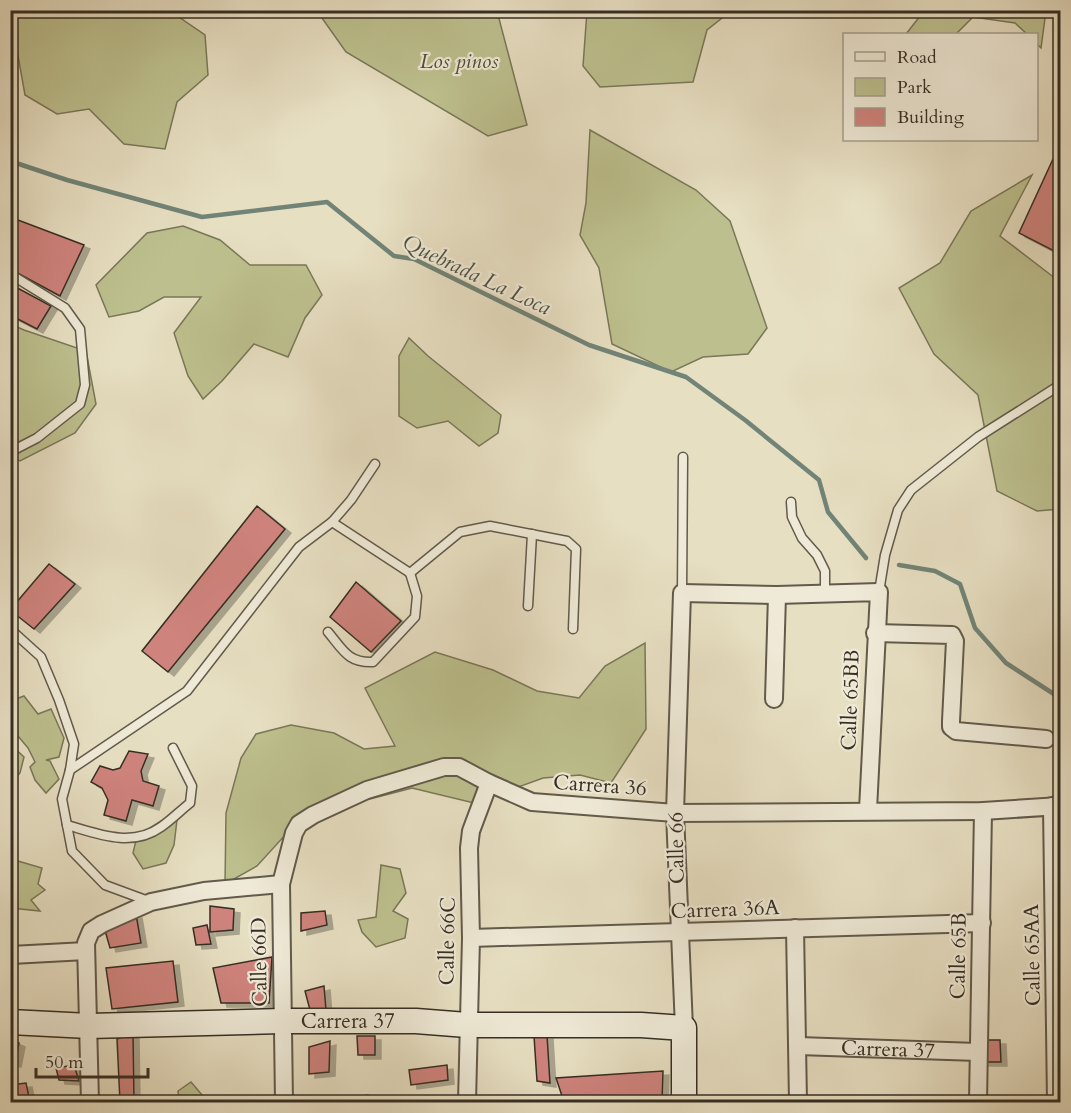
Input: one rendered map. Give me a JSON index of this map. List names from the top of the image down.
{
  "streets": {
    "street": [
      "Calle 65BB",
      "Carrera 36",
      "Calle 66",
      "Carrera 36A",
      "Calle 66C",
      "Calle 65AA",
      "Calle 65B",
      "Calle 66D",
      "Carrera 37"
    ]
  },
  "crossings": [
    ["Calle 65BB", "Carrera 36"],
    ["Carrera 36", "Calle 66"],
    ["Carrera 36", "Calle 66C"],
    ["Carrera 36", "Calle 65AA"],
    ["Carrera 36", "Calle 65B"],
    ["Carrera 36", "Calle 66D"],
    ["Calle 66", "Carrera 36A"],
    ["Calle 66", "Carrera 37"],
    ["Carrera 36A", "Calle 66C"],
    ["Carrera 36A", "Calle 65B"],
    ["Calle 66C", "Carrera 37"],
    ["Calle 65B", "Carrera 37"],
    ["Calle 66D", "Carrera 37"]
  ],
  "water": ["Quebrada La Loca"],
  "parks": ["Los pinos"],
  "legend": ["Road", "Park", "Building"],
  "scale_bar": "50 m"
}
